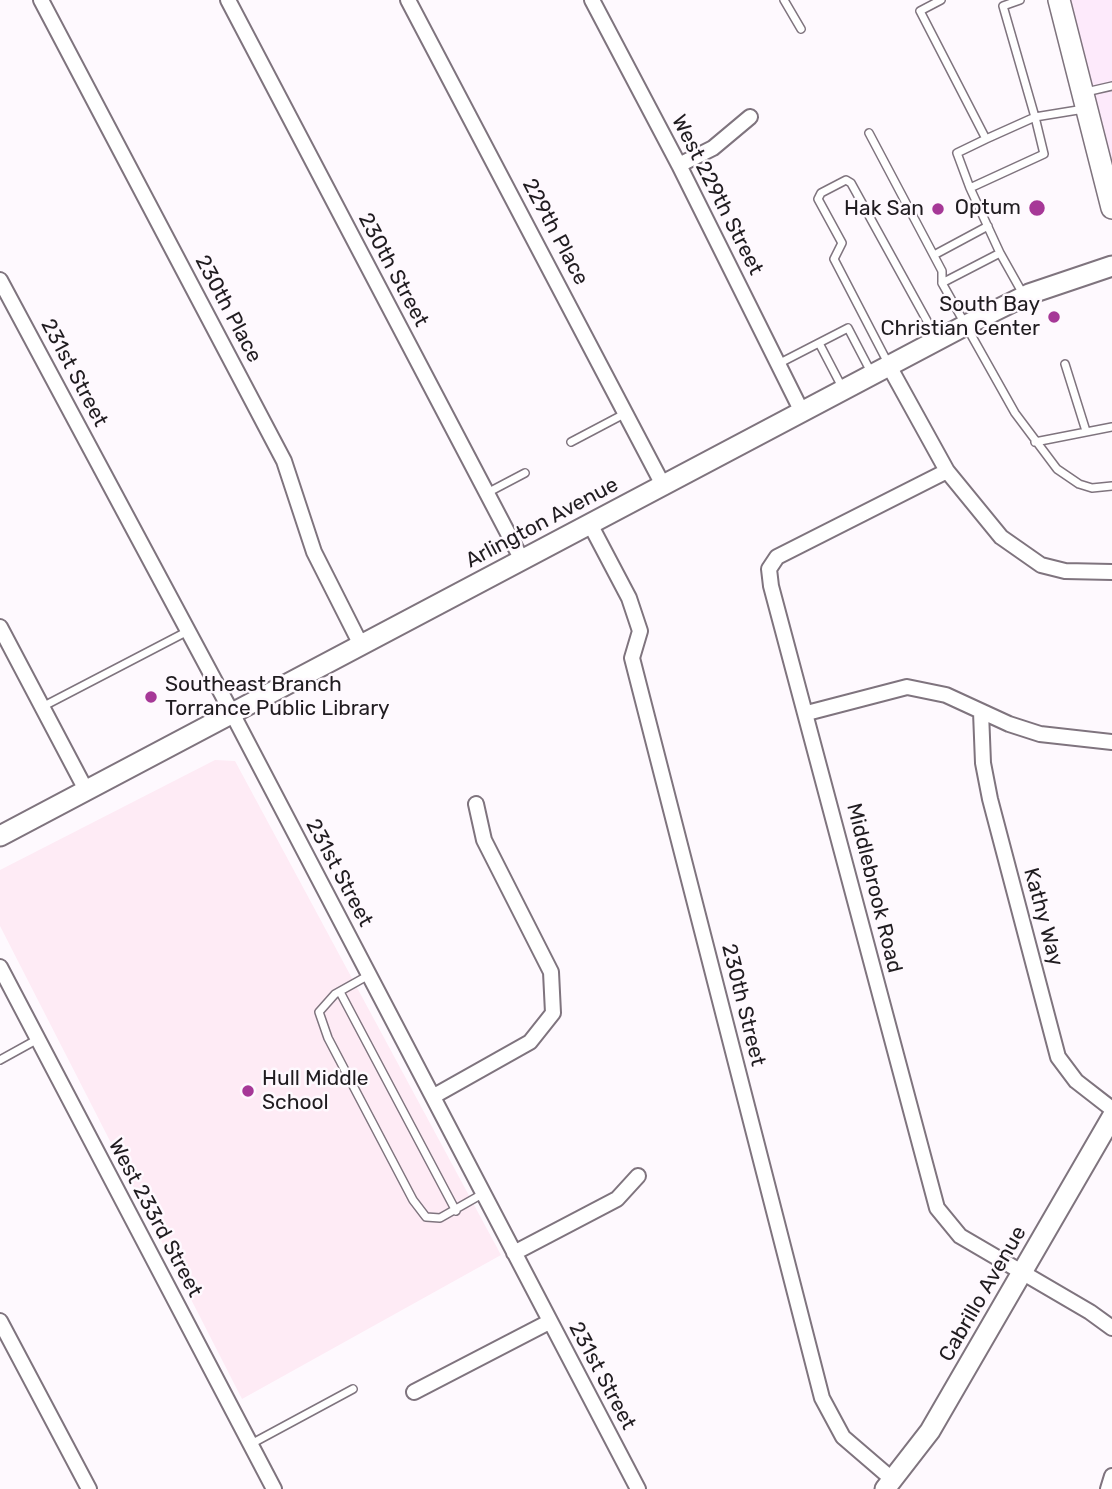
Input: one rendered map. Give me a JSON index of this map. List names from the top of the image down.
{
  "streets": {
    "main road": ["Arlington Avenue", "Cabrillo Avenue"],
    "street": [
      "West 229th Street",
      "229th Place",
      "230th Street",
      "230th Place",
      "231st Street",
      "Middlebrook Road",
      "Kathy Way",
      "West 233rd Street"
    ]
  },
  "crossings": [
    ["West 229th Street", "Arlington Avenue"],
    ["229th Place", "Arlington Avenue"],
    ["230th Street", "Arlington Avenue"],
    ["230th Street", "Cabrillo Avenue"],
    ["230th Place", "Arlington Avenue"],
    ["231st Street", "Arlington Avenue"],
    ["Middlebrook Road", "Cabrillo Avenue"]
  ],
  "places": [
    "Optum",
    "Hak San",
    "South Bay Christian Center",
    "Southeast Branch Torrance Public Library",
    "Hull Middle School"
  ]
}
